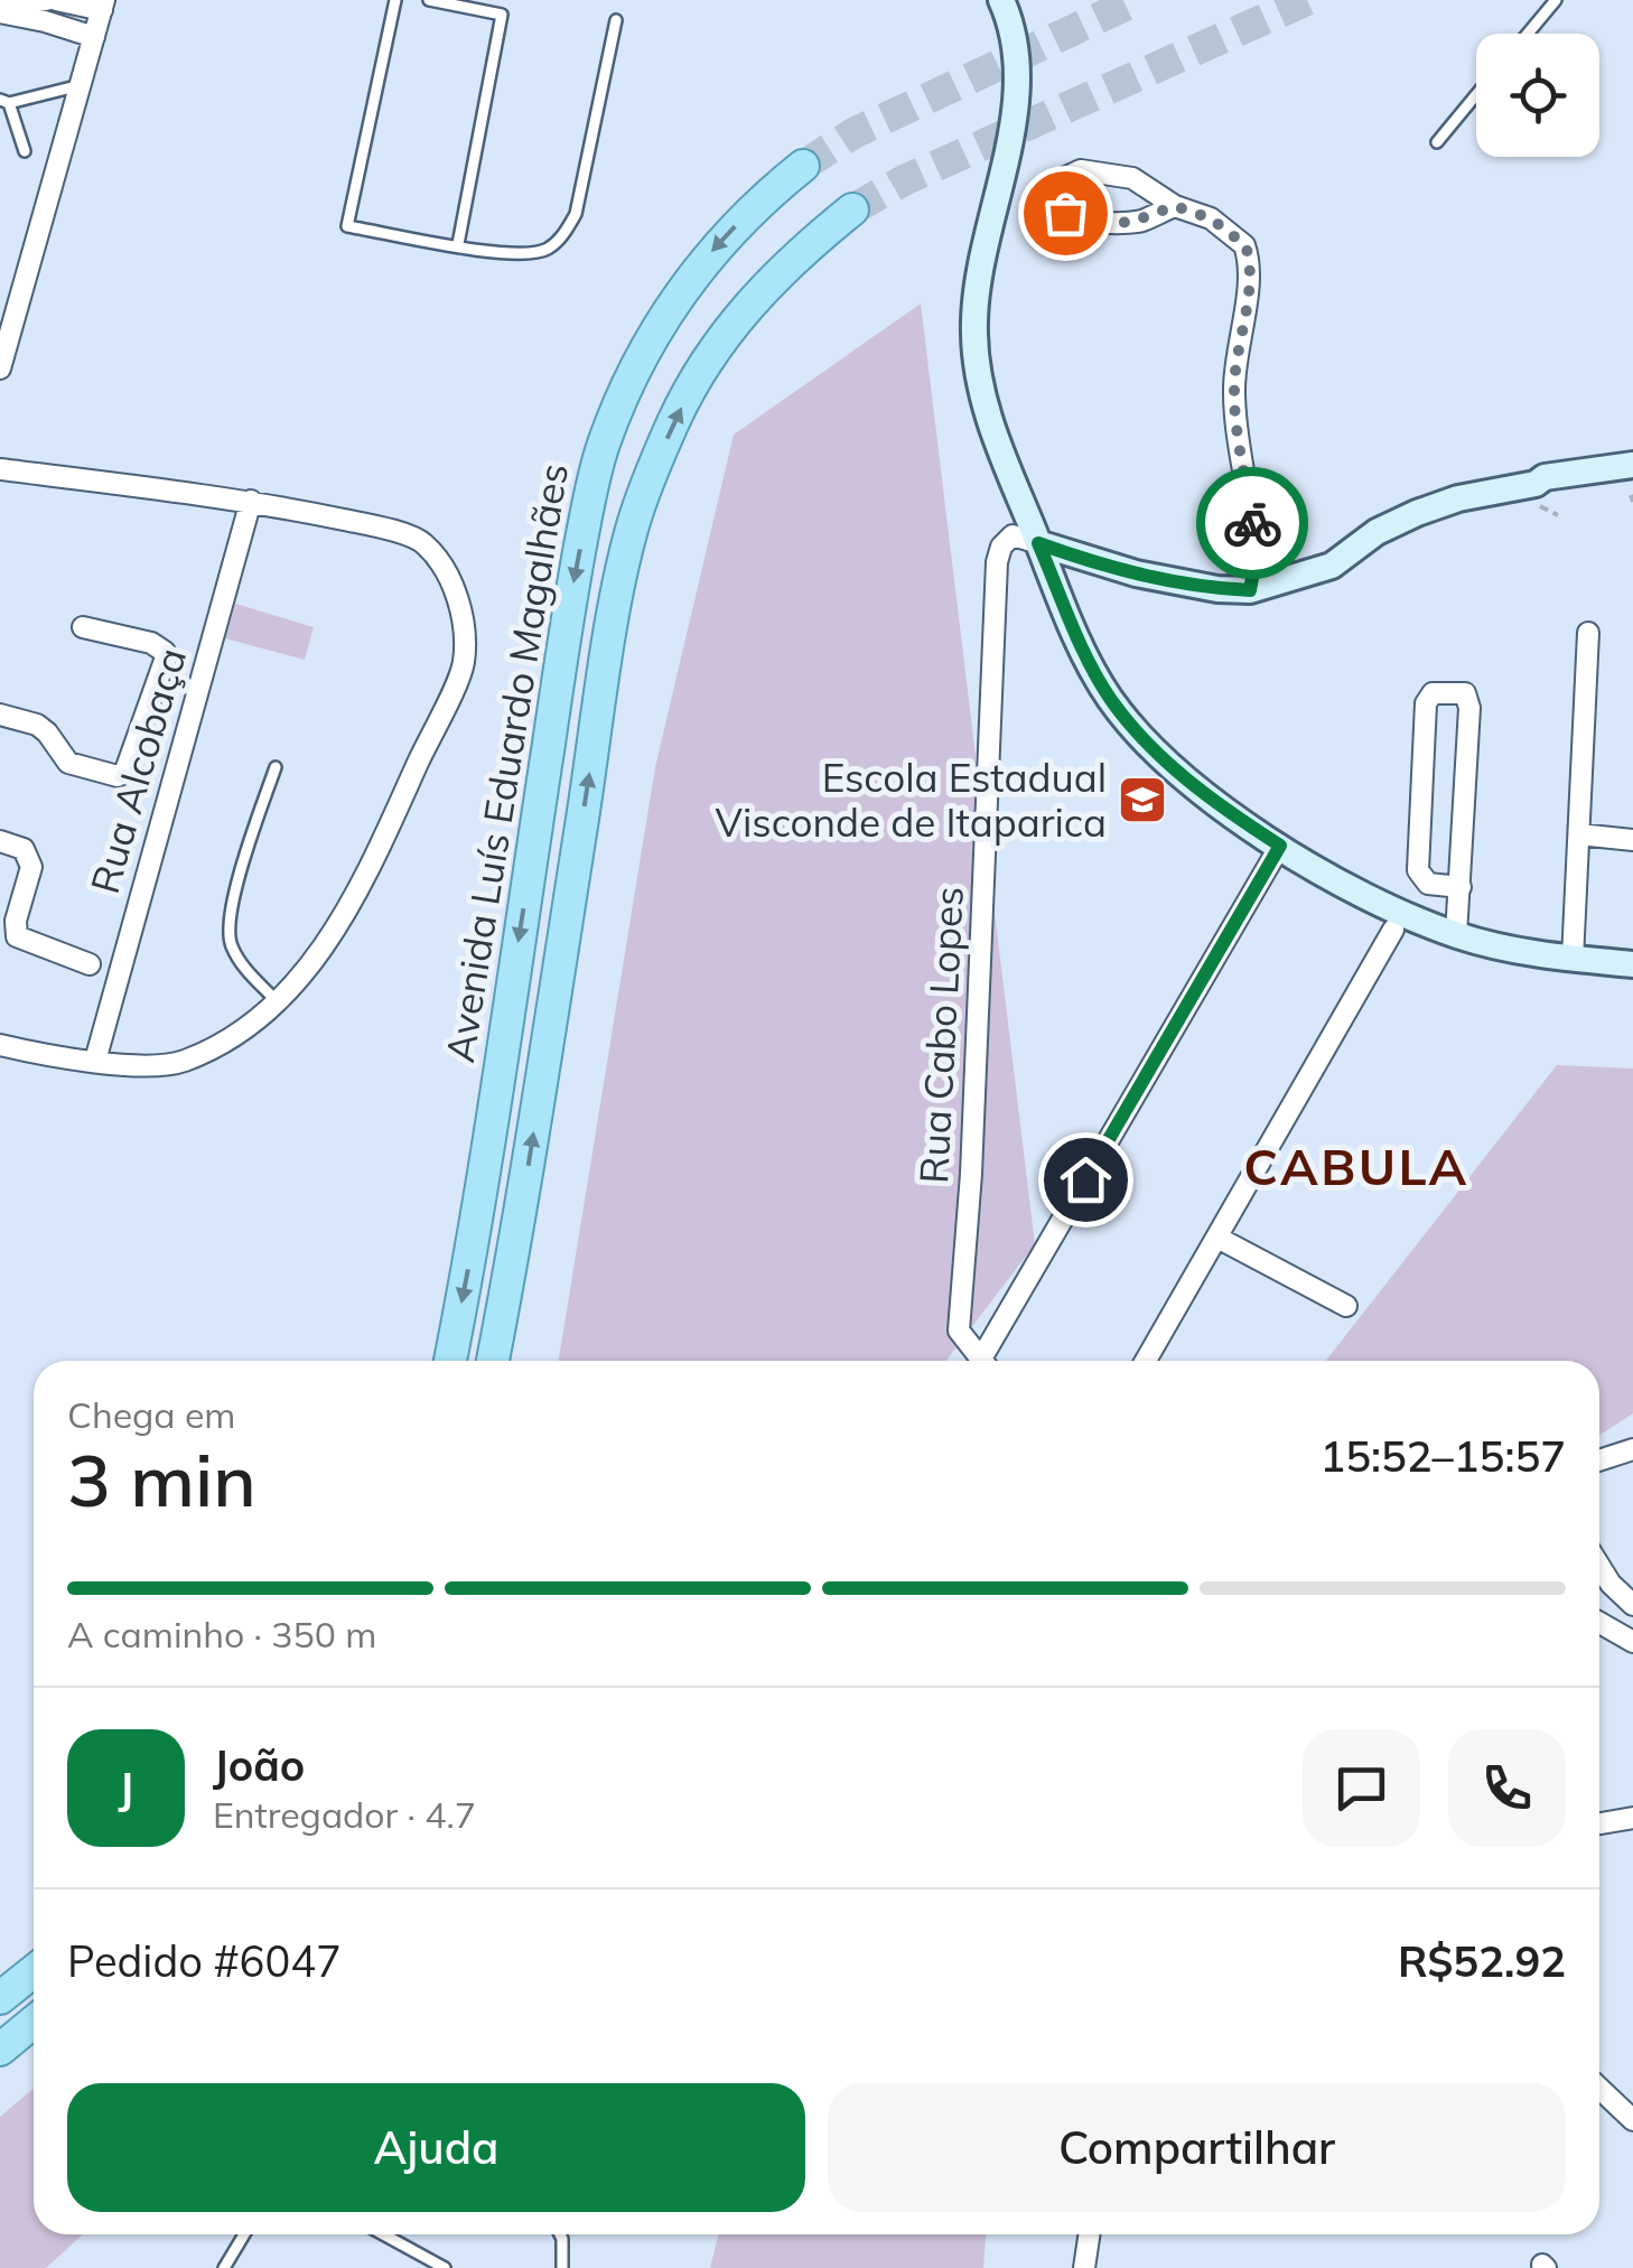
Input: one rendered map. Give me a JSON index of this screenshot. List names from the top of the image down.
{
  "streets": {
    "main road": ["Avenida Luís Eduardo Magalhães"],
    "street": ["Rua Alcobaça", "Rua Cabo Lopes"]
  },
  "districts": ["CABULA"],
  "places": {
    "school or university": ["Escola Estadual Visconde de Itaparica"]
  },
  "page": {
    "heading": ["3 min", "Chega em", "15:52–15:57"],
    "panel": [
      "João",
      "Entregador · 4.7",
      "Pedido #6047",
      "R$52.92"
    ],
    "bar": "A caminho · 350 m",
    "round": "J",
    "buttons": ["Ajuda", "Compartilhar"]
  }
}
